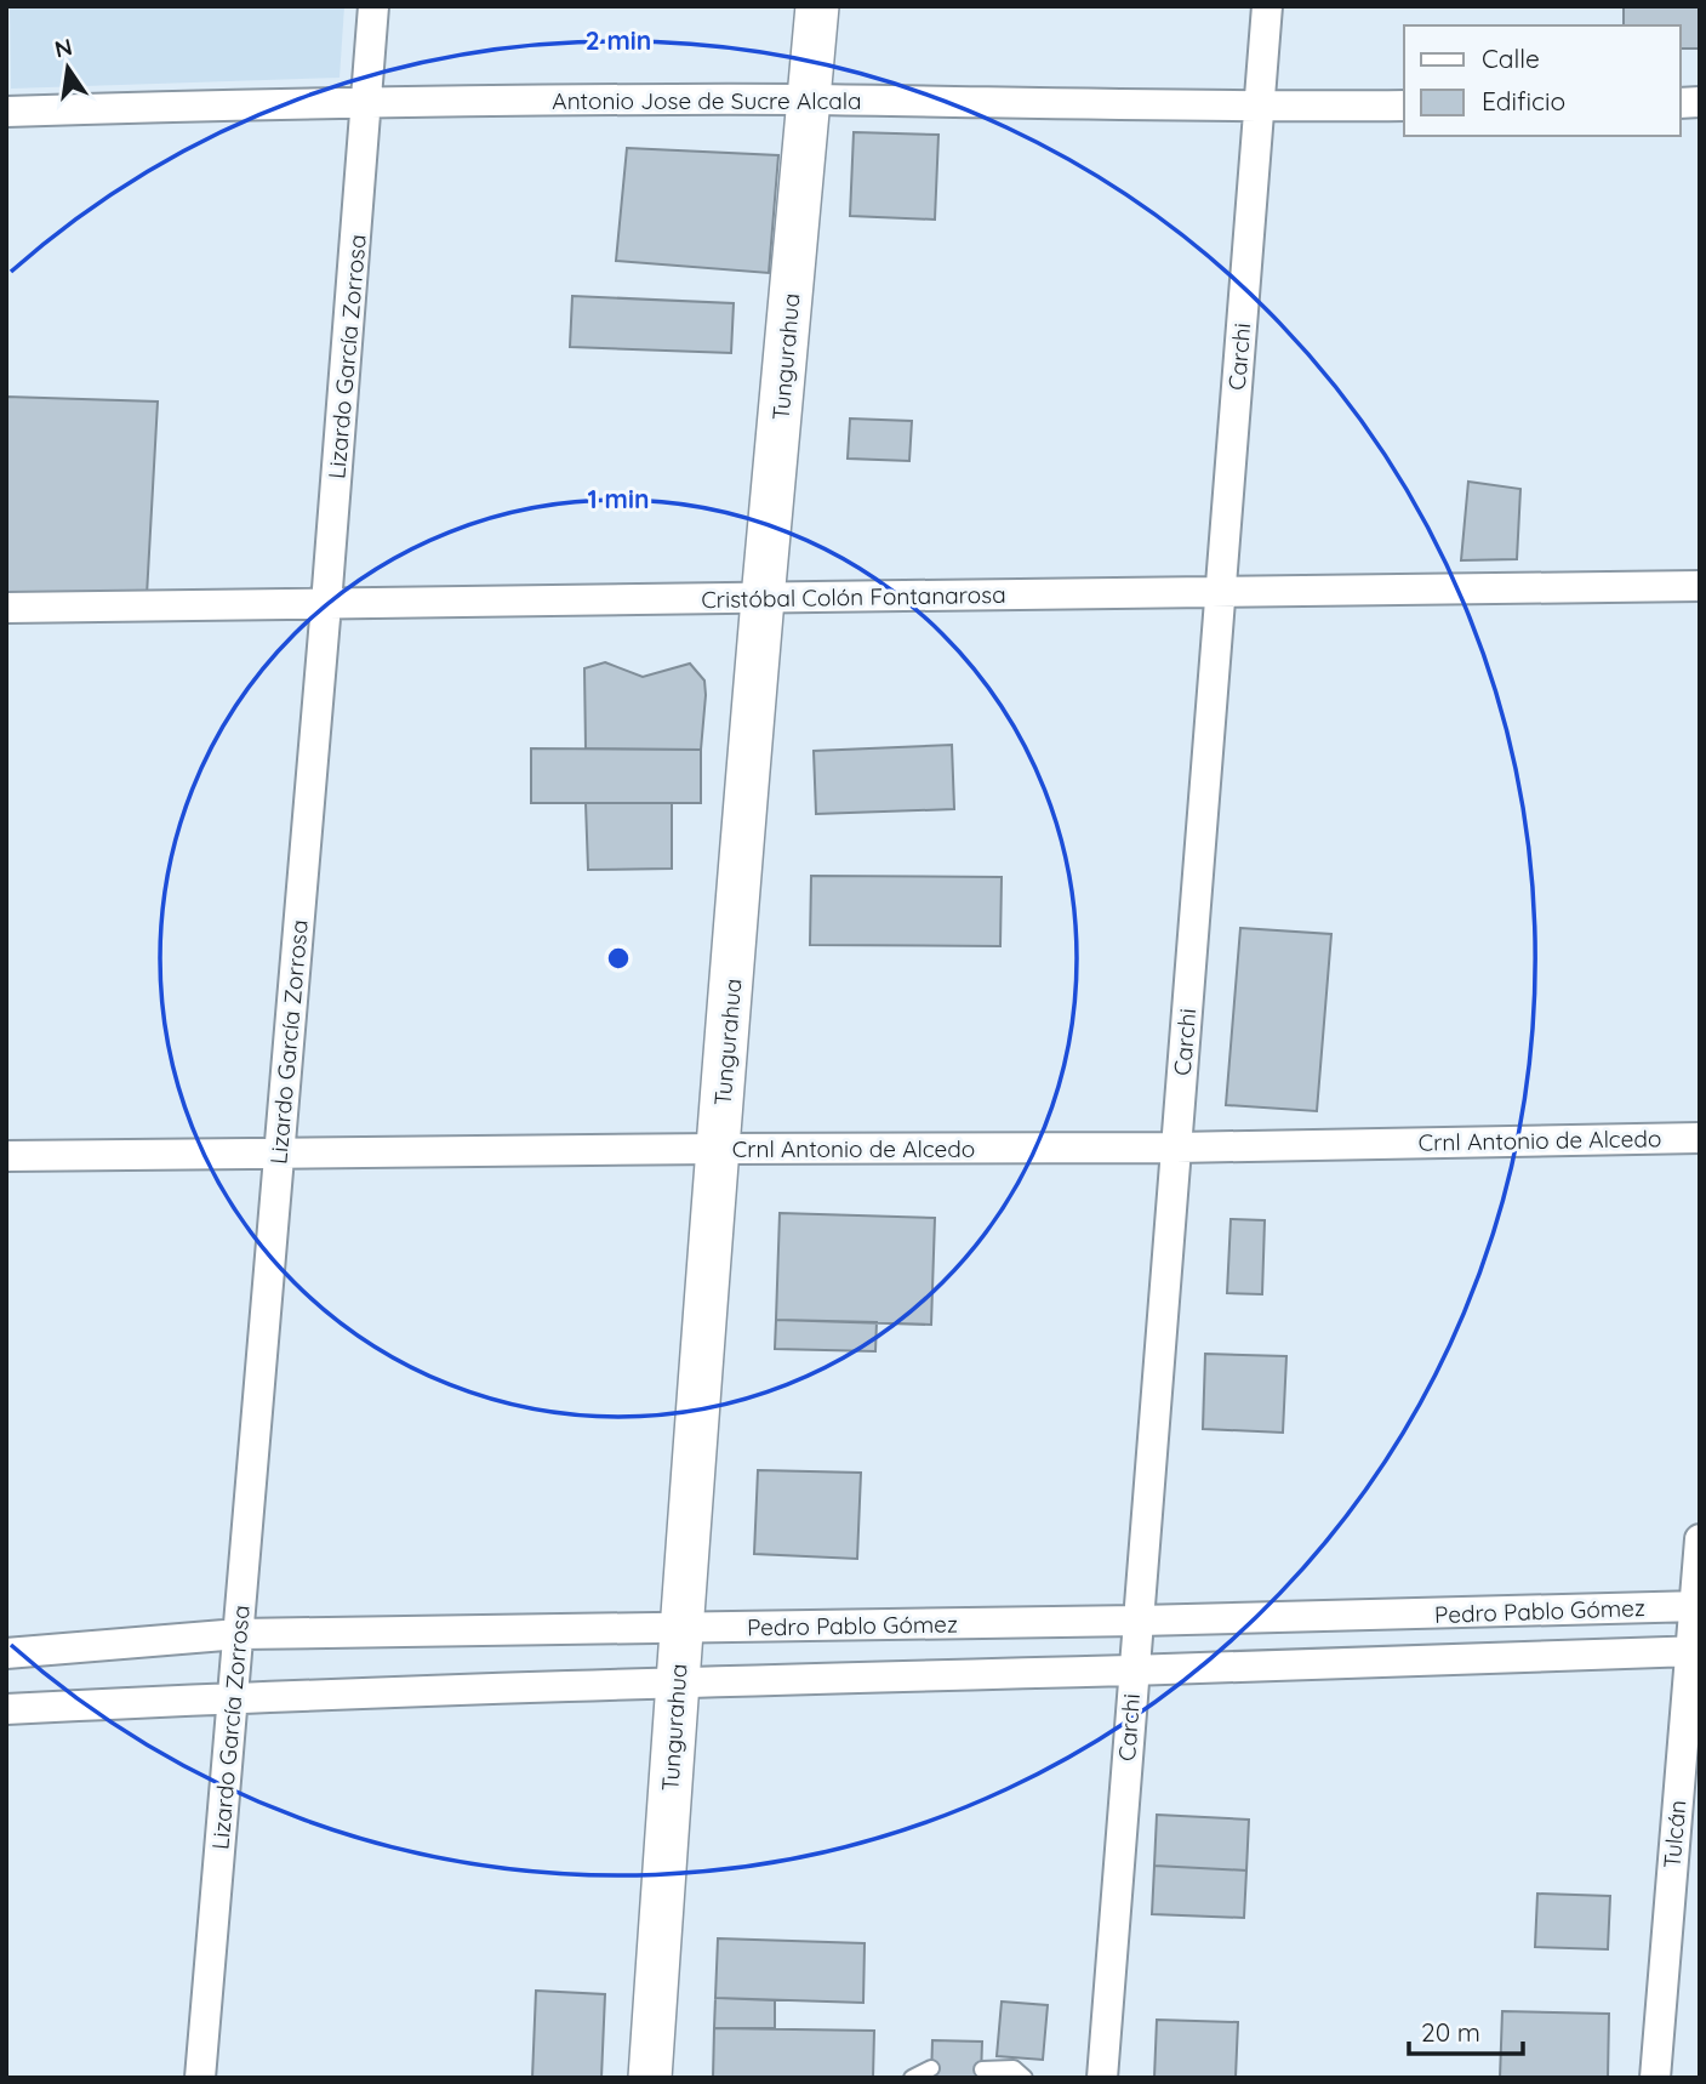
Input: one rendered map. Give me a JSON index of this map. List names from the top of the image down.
{
  "streets": {
    "main road": ["Tungurahua"],
    "street": [
      "Antonio Jose de Sucre Alcala",
      "Lizardo García Zorrosa",
      "Carchi",
      "Cristóbal Colón Fontanarosa",
      "Crnl Antonio de Alcedo",
      "Pedro Pablo Gómez",
      "Tulcán"
    ]
  },
  "crossings": [
    ["Antonio Jose de Sucre Alcala", "Lizardo García Zorrosa"],
    ["Antonio Jose de Sucre Alcala", "Tungurahua"],
    ["Antonio Jose de Sucre Alcala", "Carchi"],
    ["Lizardo García Zorrosa", "Cristóbal Colón Fontanarosa"],
    ["Lizardo García Zorrosa", "Crnl Antonio de Alcedo"],
    ["Lizardo García Zorrosa", "Pedro Pablo Gómez"],
    ["Tungurahua", "Cristóbal Colón Fontanarosa"],
    ["Tungurahua", "Crnl Antonio de Alcedo"],
    ["Tungurahua", "Pedro Pablo Gómez"],
    ["Carchi", "Cristóbal Colón Fontanarosa"],
    ["Carchi", "Crnl Antonio de Alcedo"],
    ["Carchi", "Pedro Pablo Gómez"],
    ["Pedro Pablo Gómez", "Tulcán"]
  ],
  "legend": ["Calle", "Edificio"],
  "scale_bar": "20 m",
  "north": "top",
  "rings": ["2 min", "1 min"]
}
